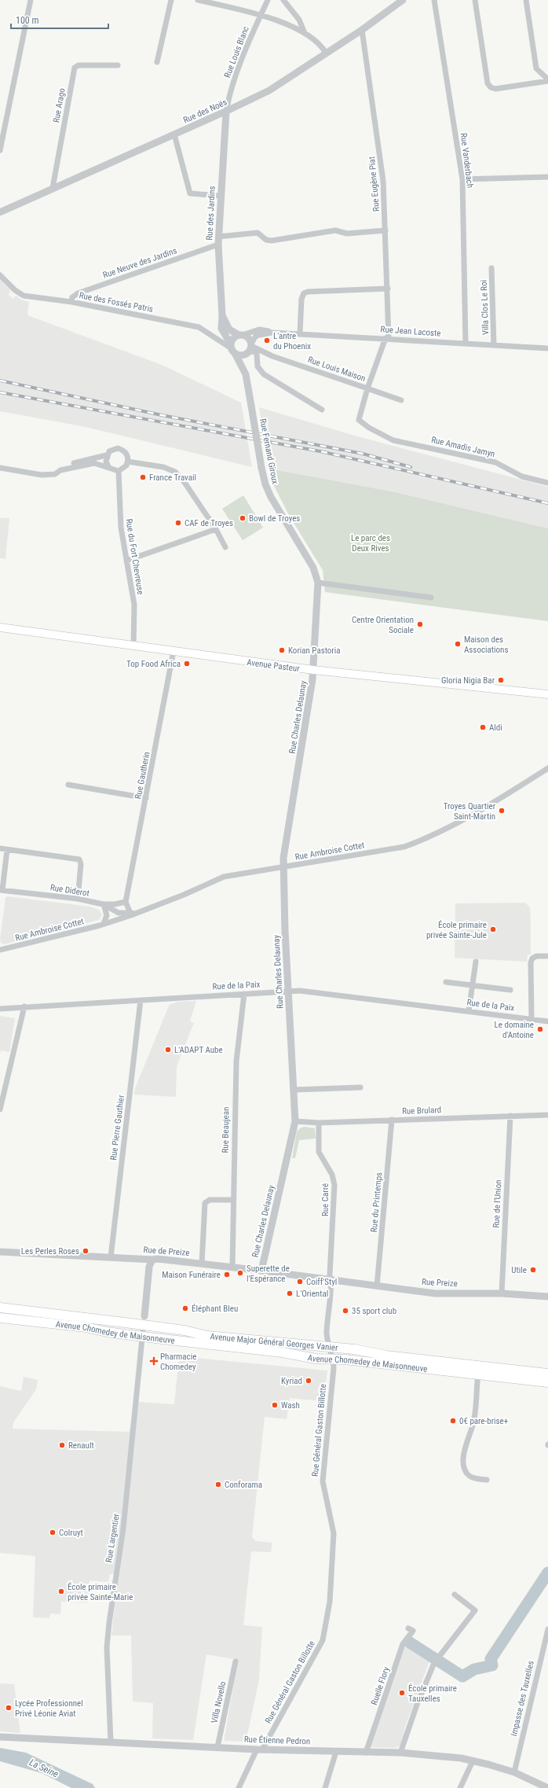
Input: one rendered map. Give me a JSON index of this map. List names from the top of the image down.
{
  "streets": {
    "main road": ["Avenue Pasteur", "Avenue Chomedey de Maisonneuve", "Avenue Major Général Georges Vanier"],
    "street": [
      "Rue Louis Blanc",
      "Rue Arago",
      "Rue des Noës",
      "Rue Vanderbach",
      "Rue Eugène Piat",
      "Rue des Jardins",
      "Rue Neuve des Jardins",
      "Rue des Fossés Patris",
      "Villa Clos Le Roi",
      "Rue Jean Lacoste",
      "Rue Louis Maison",
      "Rue Amadis Jamyn",
      "Rue Fernand Giroux",
      "Rue du Fort Chevreuse",
      "Rue Charles Delaunay",
      "Rue Gautherin",
      "Rue Ambroise Cottet",
      "Rue Diderot",
      "Rue de la Paix",
      "Rue Brulard",
      "Rue Pierre Gauthier",
      "Rue Beaujean",
      "Rue Carré",
      "Rue du Printemps",
      "Rue de l'Union",
      "Rue de Preize",
      "Rue Preize",
      "Rue Général Gaston Billotte",
      "Rue Largentier",
      "Ruelle Flory",
      "Impasse des Tauxelles",
      "Villa Novello",
      "Rue Étienne Pedron"
    ]
  },
  "crossings": [
    ["Rue Louis Blanc", "Rue des Noës"],
    ["Rue Louis Blanc", "Rue des Jardins"],
    ["Rue Arago", "Rue des Noës"],
    ["Rue des Noës", "Rue Eugène Piat"],
    ["Rue des Noës", "Rue des Jardins"],
    ["Rue Vanderbach", "Rue Jean Lacoste"],
    ["Rue Eugène Piat", "Rue Neuve des Jardins"],
    ["Rue Eugène Piat", "Rue Jean Lacoste"],
    ["Rue Eugène Piat", "Rue Louis Maison"],
    ["Rue des Jardins", "Rue Neuve des Jardins"],
    ["Rue des Jardins", "Rue des Fossés Patris"],
    ["Rue des Jardins", "Rue Jean Lacoste"],
    ["Rue des Jardins", "Rue Louis Maison"],
    ["Rue des Jardins", "Rue Fernand Giroux"],
    ["Rue Neuve des Jardins", "Rue des Fossés Patris"],
    ["Rue des Fossés Patris", "Rue Jean Lacoste"],
    ["Rue des Fossés Patris", "Rue Louis Maison"],
    ["Rue des Fossés Patris", "Rue Fernand Giroux"],
    ["Villa Clos Le Roi", "Rue Jean Lacoste"],
    ["Rue Jean Lacoste", "Rue Louis Maison"],
    ["Rue Jean Lacoste", "Rue Fernand Giroux"],
    ["Rue Louis Maison", "Rue Amadis Jamyn"],
    ["Rue Louis Maison", "Rue Fernand Giroux"],
    ["Rue Fernand Giroux", "Avenue Pasteur"],
    ["Rue Fernand Giroux", "Rue Charles Delaunay"],
    ["Rue du Fort Chevreuse", "Avenue Pasteur"],
    ["Avenue Pasteur", "Rue Charles Delaunay"],
    ["Avenue Pasteur", "Rue Gautherin"],
    ["Rue Charles Delaunay", "Rue Ambroise Cottet"],
    ["Rue Charles Delaunay", "Rue de la Paix"],
    ["Rue Charles Delaunay", "Rue Brulard"],
    ["Rue Charles Delaunay", "Rue de Preize"],
    ["Rue Gautherin", "Rue Ambroise Cottet"],
    ["Rue Gautherin", "Rue Diderot"],
    ["Rue Ambroise Cottet", "Rue Diderot"],
    ["Rue de la Paix", "Rue Pierre Gauthier"],
    ["Rue de la Paix", "Rue Beaujean"],
    ["Rue Brulard", "Rue Carré"],
    ["Rue Brulard", "Rue du Printemps"],
    ["Rue Brulard", "Rue de l'Union"],
    ["Rue Pierre Gauthier", "Rue de Preize"],
    ["Rue Beaujean", "Rue de Preize"],
    ["Rue Carré", "Rue de Preize"],
    ["Rue Carré", "Rue Preize"],
    ["Rue Carré", "Avenue Chomedey de Maisonneuve"],
    ["Rue Carré", "Avenue Major Général Georges Vanier"],
    ["Rue Carré", "Rue Général Gaston Billotte"],
    ["Rue du Printemps", "Rue Preize"],
    ["Rue de l'Union", "Rue Preize"],
    ["Rue de Preize", "Rue Preize"],
    ["Avenue Chomedey de Maisonneuve", "Rue Général Gaston Billotte"],
    ["Avenue Chomedey de Maisonneuve", "Rue Largentier"],
    ["Avenue Major Général Georges Vanier", "Rue Largentier"],
    ["Rue Général Gaston Billotte", "Rue Étienne Pedron"],
    ["Rue Largentier", "Rue Étienne Pedron"],
    ["Ruelle Flory", "Rue Étienne Pedron"],
    ["Impasse des Tauxelles", "Rue Étienne Pedron"],
    ["Villa Novello", "Rue Étienne Pedron"]
  ],
  "water": ["La Seine"],
  "parks": ["Le parc des Deux Rives"],
  "places": {
    "other": [
      "L'antre du Phoenix",
      "France Travail",
      "Bowl de Troyes",
      "CAF de Troyes",
      "Centre Orientation Sociale",
      "Maison des Associations",
      "Korian Pastoria",
      "Top Food Africa",
      "Gloria Nigia Bar",
      "Aldi",
      "Troyes Quartier Saint-Martin",
      "École primaire privée Sainte-Jule",
      "Le domaine d'Antoine",
      "L'ADAPT Aube",
      "Les Perles Roses",
      "Utile",
      "Superette de l'Espérance",
      "Maison Funéraire",
      "Coiff'Styl",
      "L'Oriental",
      "Éléphant Bleu",
      "35 sport club",
      "Kyriad",
      "Wash",
      "0€ pare-brise+",
      "Renault",
      "Conforama",
      "Colruyt",
      "École primaire privée Sainte-Marie",
      "École primaire Tauxelles",
      "Lycée Professionnel Privé Léonie Aviat"
    ],
    "health": ["Pharmacie Chomedey"]
  },
  "scale_bar": "100 m"
}
